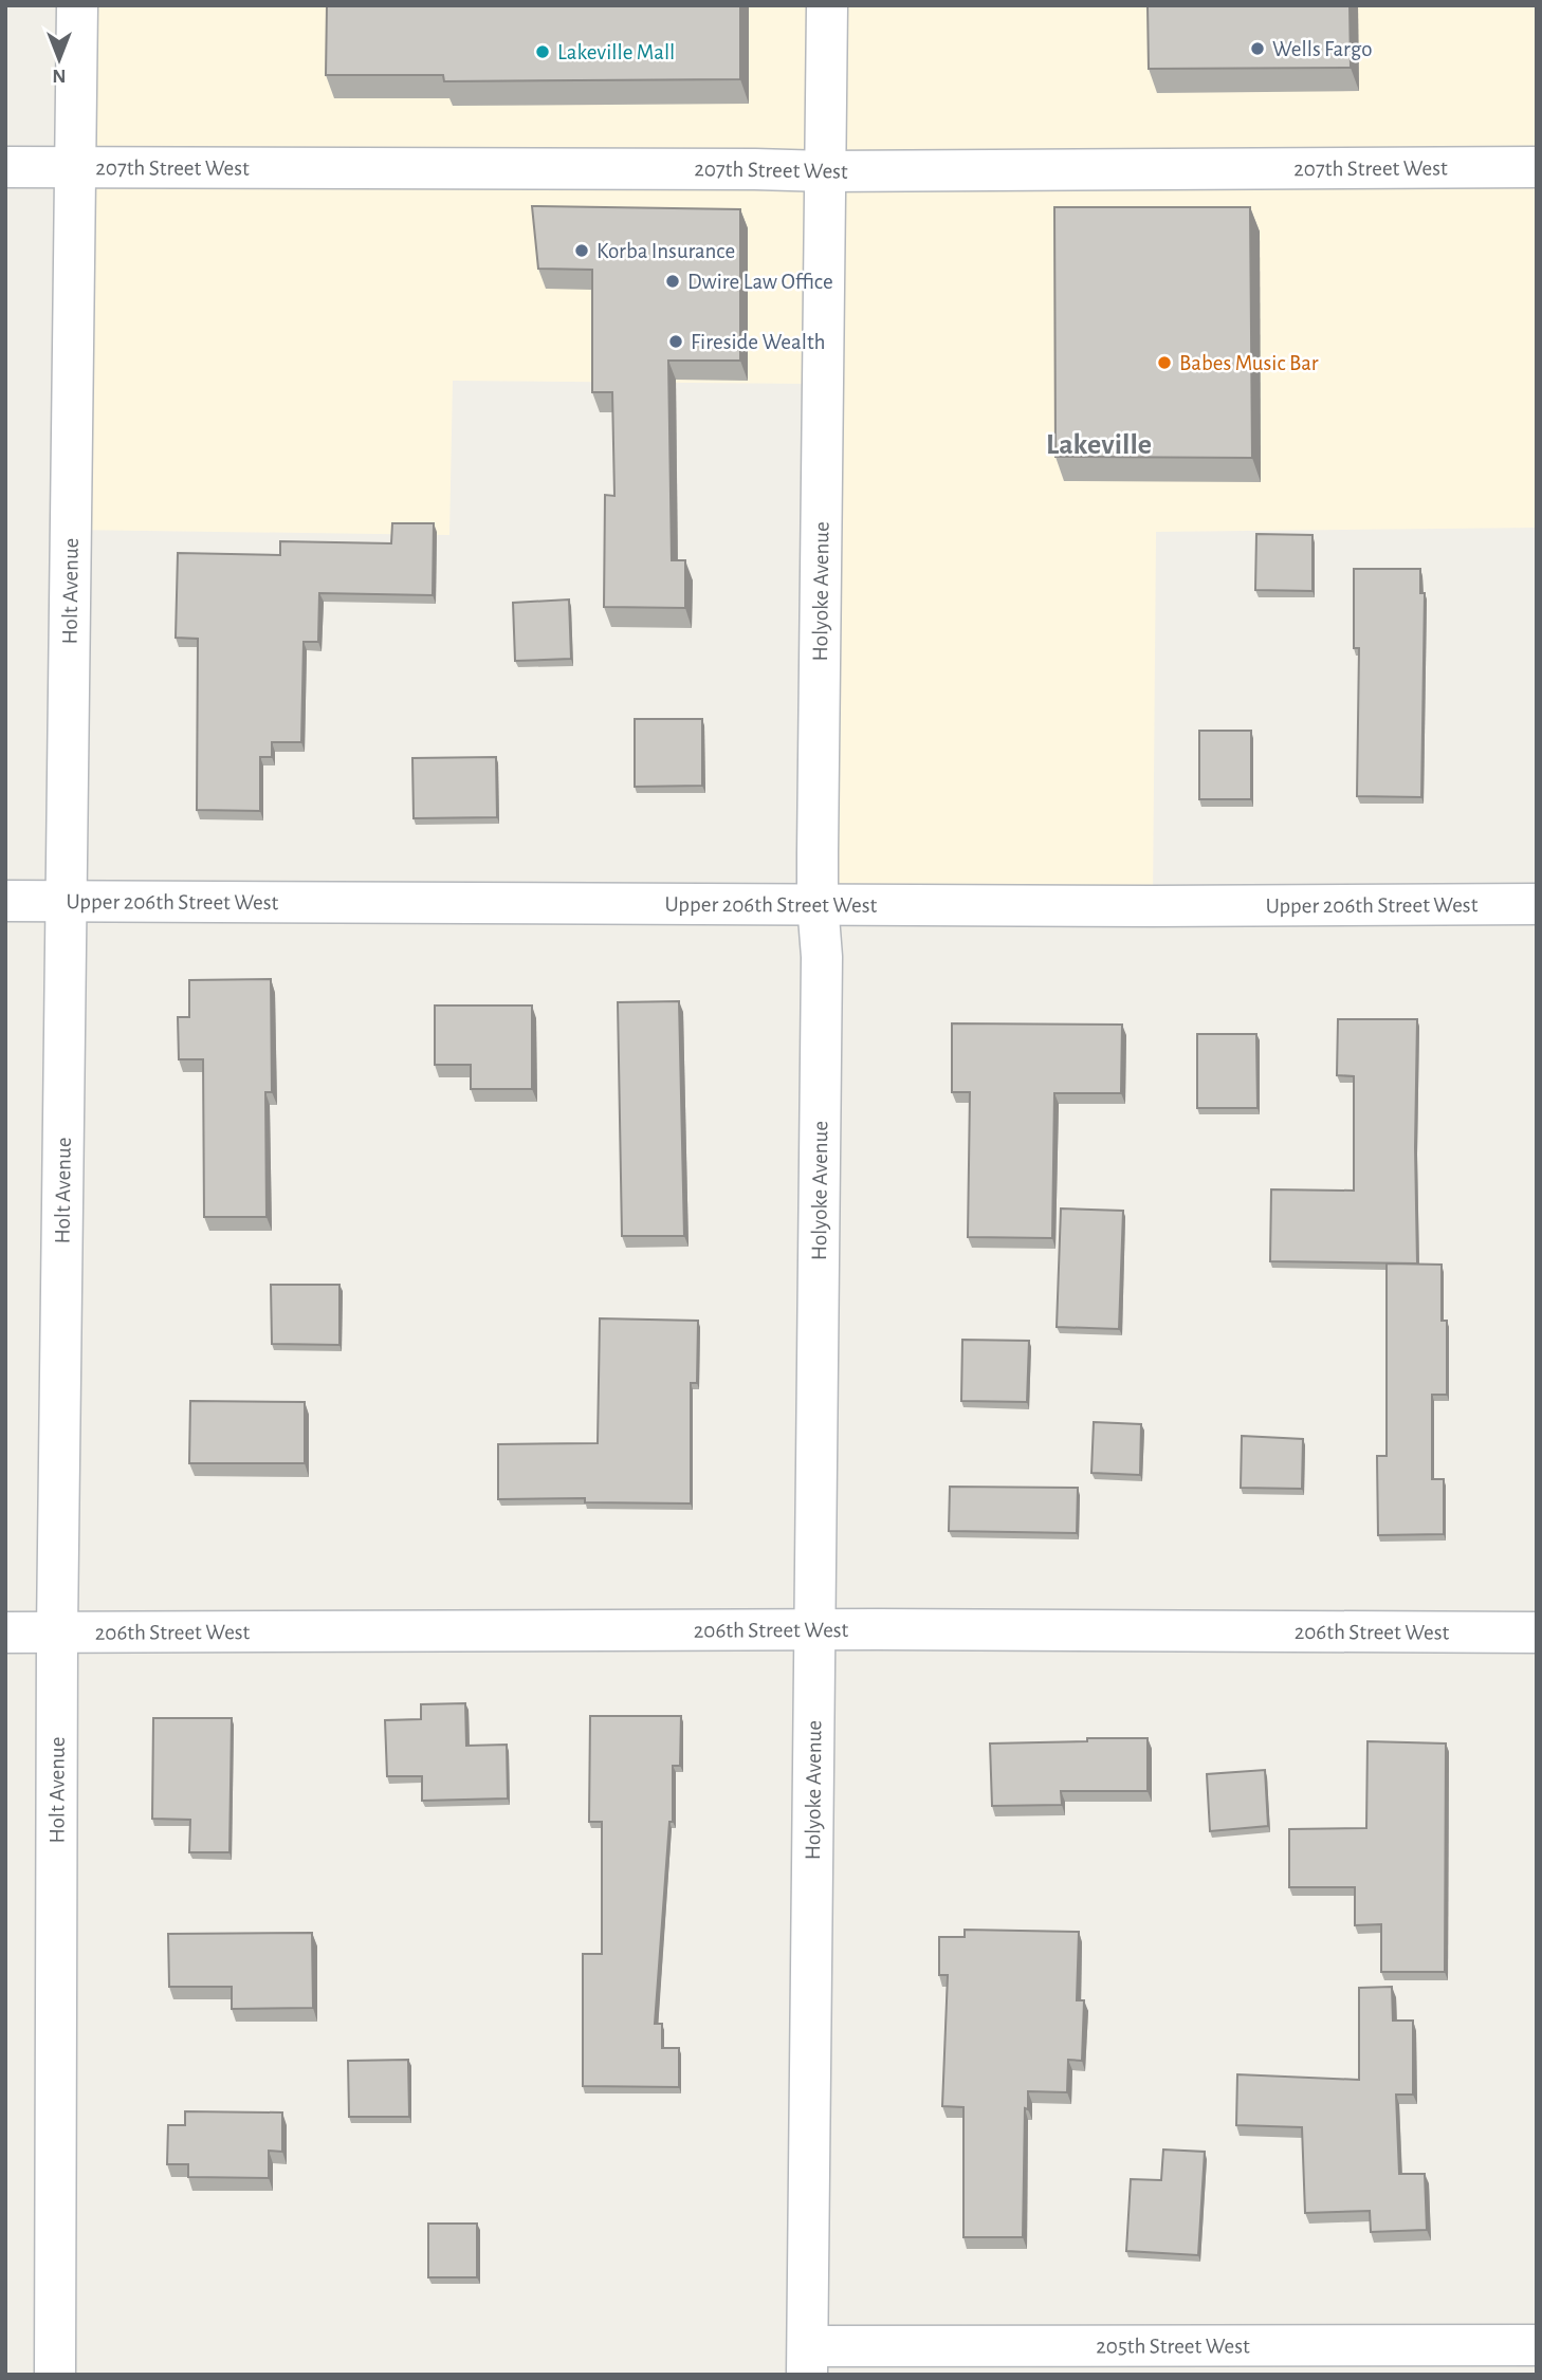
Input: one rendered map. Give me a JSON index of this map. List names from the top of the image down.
{
  "streets": {
    "street": [
      "207th Street West",
      "Holt Avenue",
      "Holyoke Avenue",
      "Upper 206th Street West",
      "206th Street West",
      "205th Street West"
    ]
  },
  "crossings": [
    ["207th Street West", "Holt Avenue"],
    ["207th Street West", "Holyoke Avenue"],
    ["Holt Avenue", "Upper 206th Street West"],
    ["Holt Avenue", "206th Street West"],
    ["Holyoke Avenue", "Upper 206th Street West"],
    ["Holyoke Avenue", "206th Street West"],
    ["Holyoke Avenue", "205th Street West"]
  ],
  "districts": ["Lakeville"],
  "places": [
    "Wells Fargo",
    "Lakeville Mall",
    "Korba Insurance",
    "Dwire Law Office",
    "Fireside Wealth",
    "Babes Music Bar"
  ],
  "north": "bottom"
}
